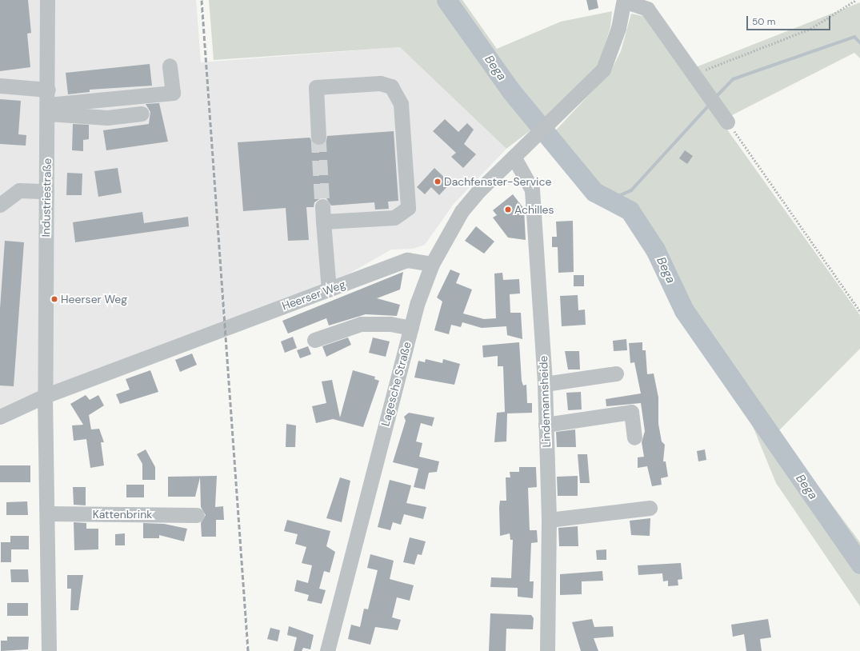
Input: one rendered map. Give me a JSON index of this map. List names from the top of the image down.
{
  "streets": {
    "street": [
      "Industriestraße",
      "Heerser Weg",
      "Lagesche Straße",
      "Lindemannsheide",
      "Kattenbrink"
    ]
  },
  "crossings": [
    ["Industriestraße", "Heerser Weg"],
    ["Heerser Weg", "Lagesche Straße"],
    ["Lagesche Straße", "Lindemannsheide"]
  ],
  "water": ["Bega"],
  "places": ["Dachfenster-Service", "Achilles", "Heerser Weg"],
  "scale_bar": "50 m"
}
